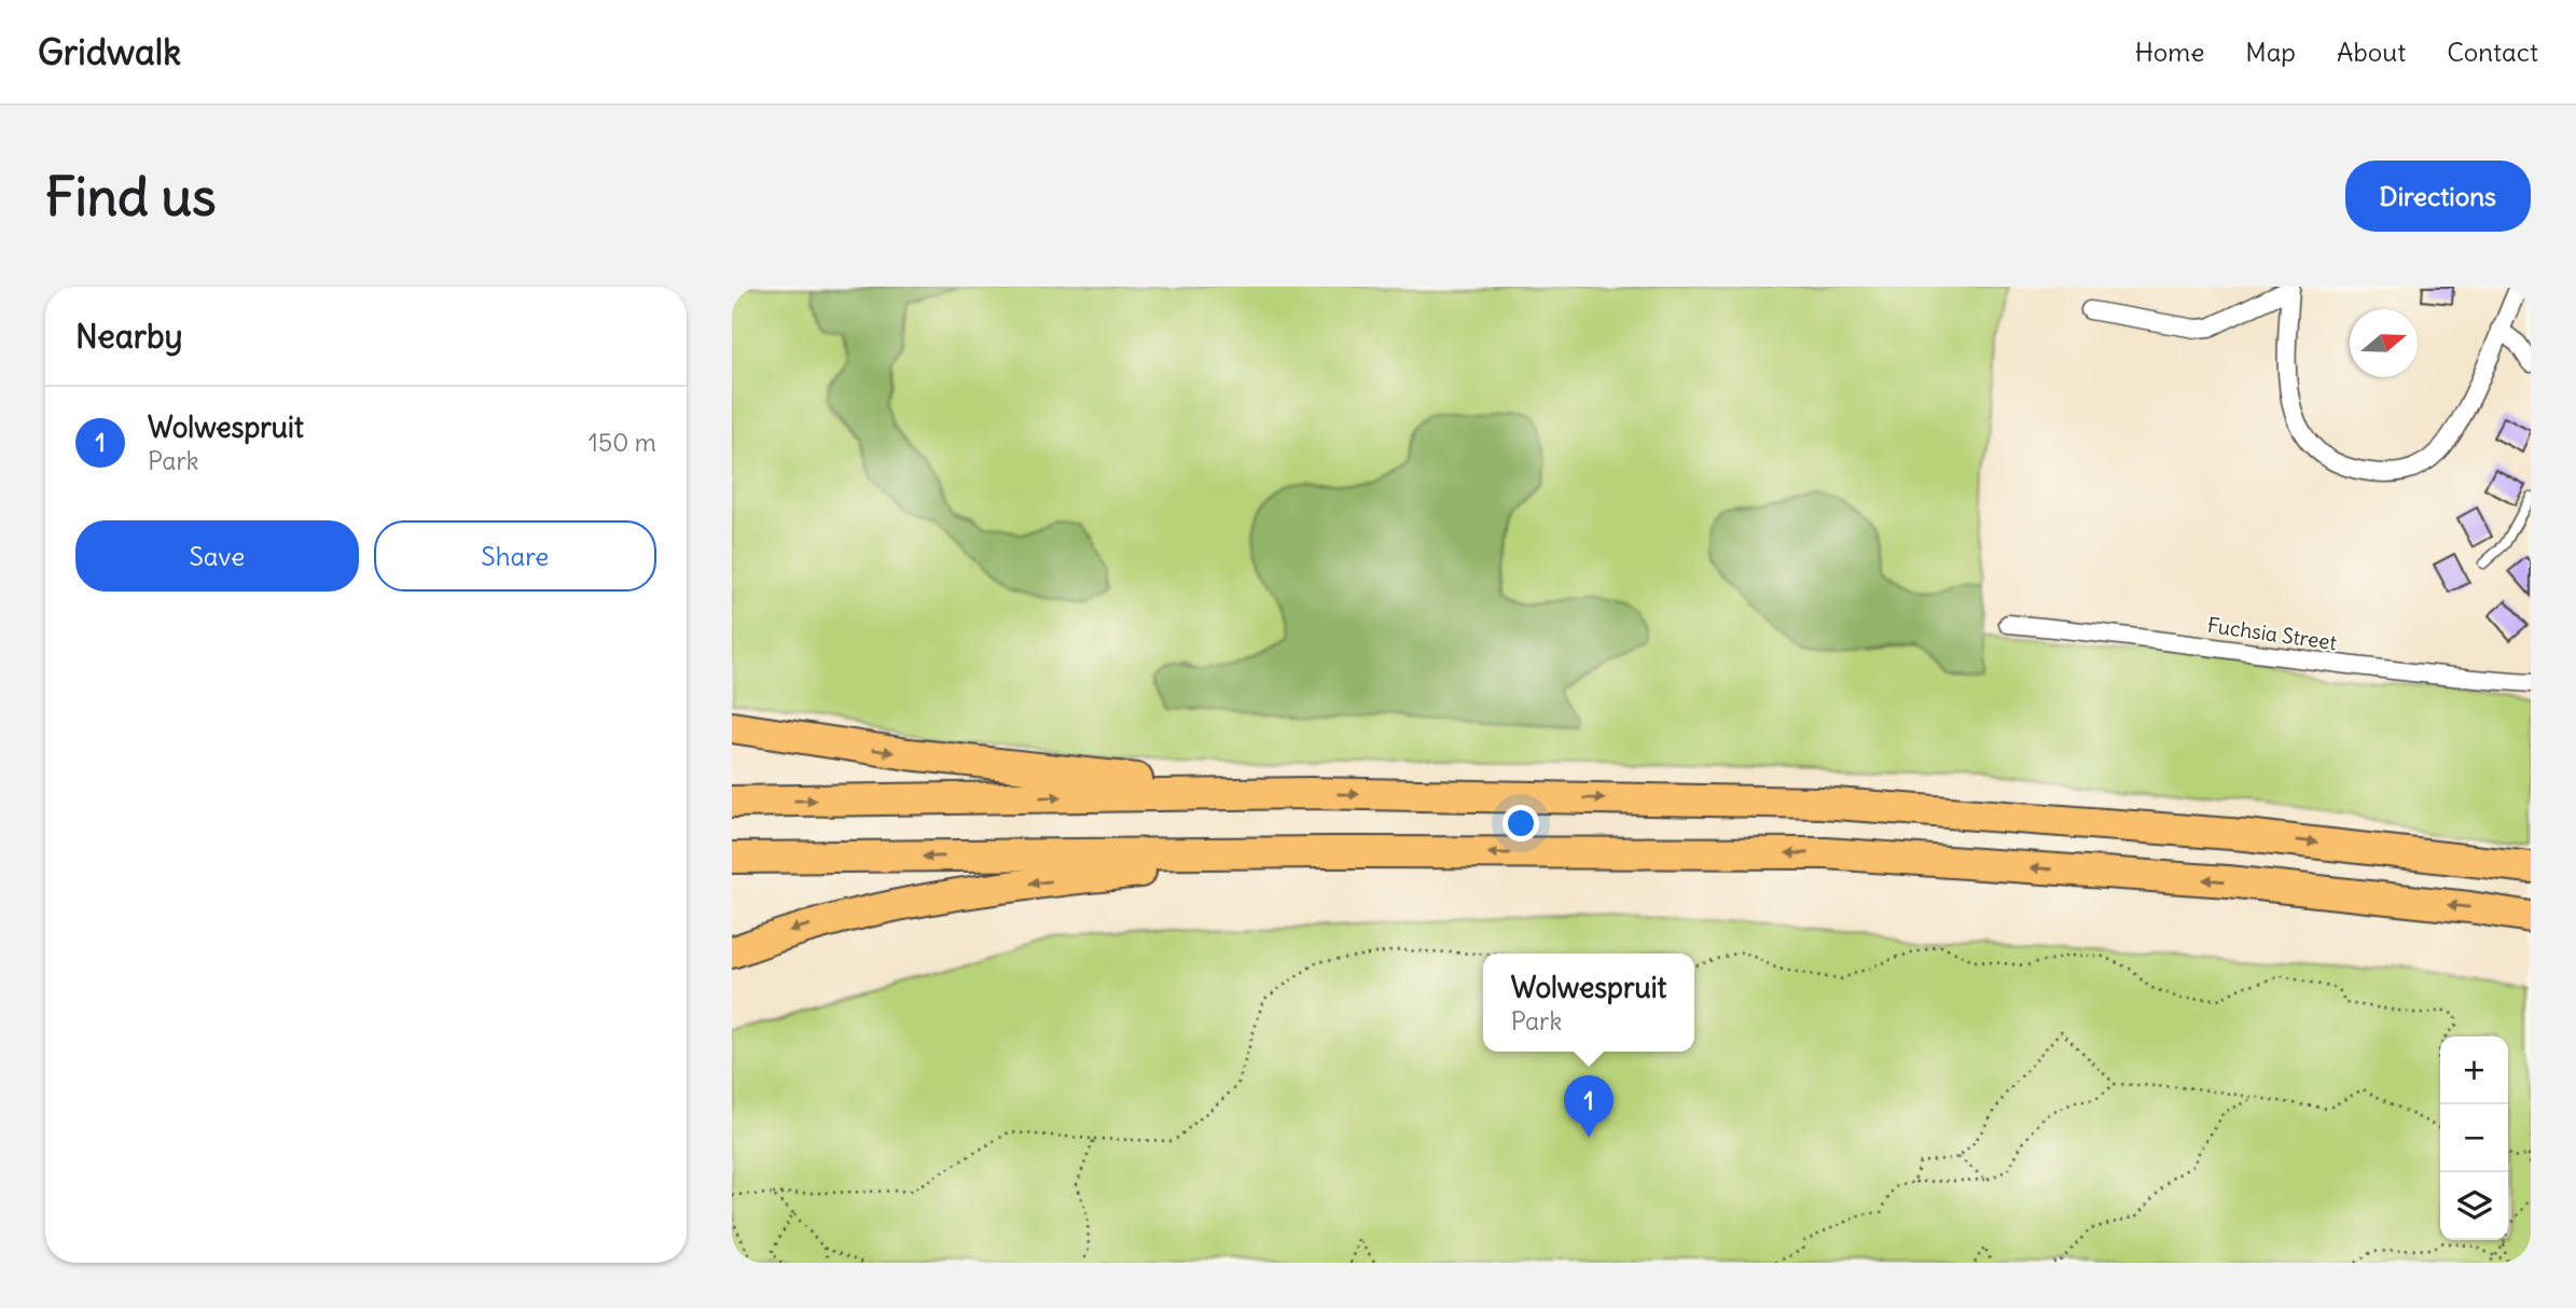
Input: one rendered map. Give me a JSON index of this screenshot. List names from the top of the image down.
{
  "streets": {
    "street": ["Fuchsia Street"]
  },
  "north": "right",
  "page": {
    "header": "Gridwalk",
    "nav": [
      "Home",
      "Map",
      "About",
      "Contact"
    ],
    "buttons": [
      "Directions",
      ["Save", "Share"]
    ],
    "title": "Find us",
    "heading": "Nearby",
    "list": [
      {
        "mark": "1",
        "name": "Wolwespruit",
        "note": "Park",
        "value": "150 m"
      }
    ],
    "popup": ["Wolwespruit", "Park"],
    "map_buttons": ["+", "−"],
    "pins": "1"
  }
}
